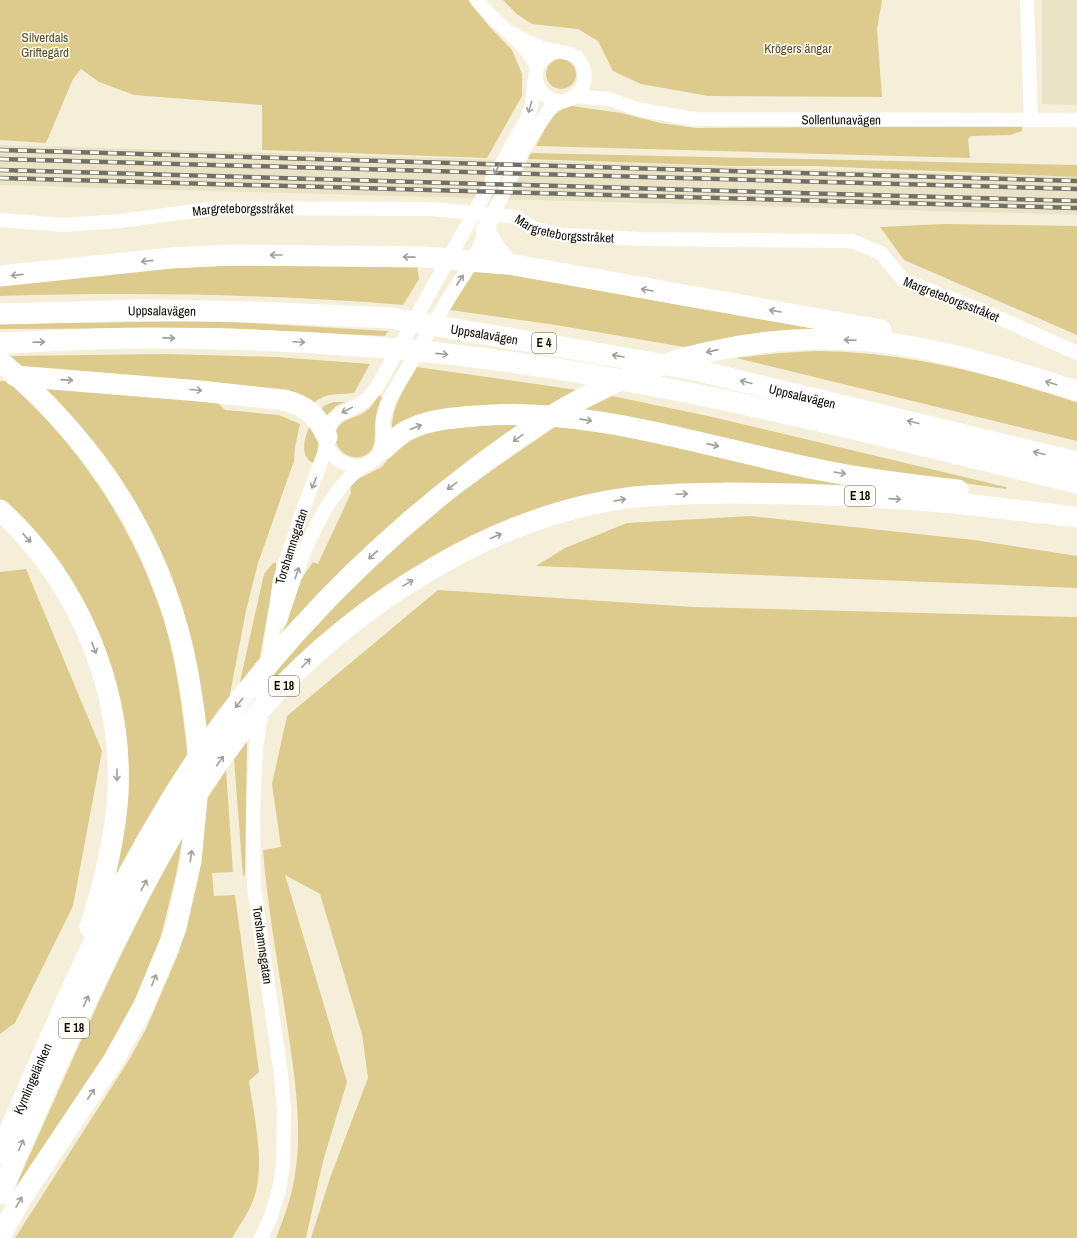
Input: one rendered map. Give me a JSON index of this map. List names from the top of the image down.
{
  "streets": {
    "highway": [
      "Uppsalavägen",
      "E 4",
      "E 18",
      "Kymlingelänken"
    ],
    "street": ["Sollentunavägen", "Margreteborgsstråket", "Torshamnsgatan"]
  },
  "crossings": [
    ["Sollentunavägen", "Torshamnsgatan"],
    ["E 18", "Kymlingelänken"]
  ],
  "parks": ["Silverdals Griftegård", "Krögers ängar"]
}
